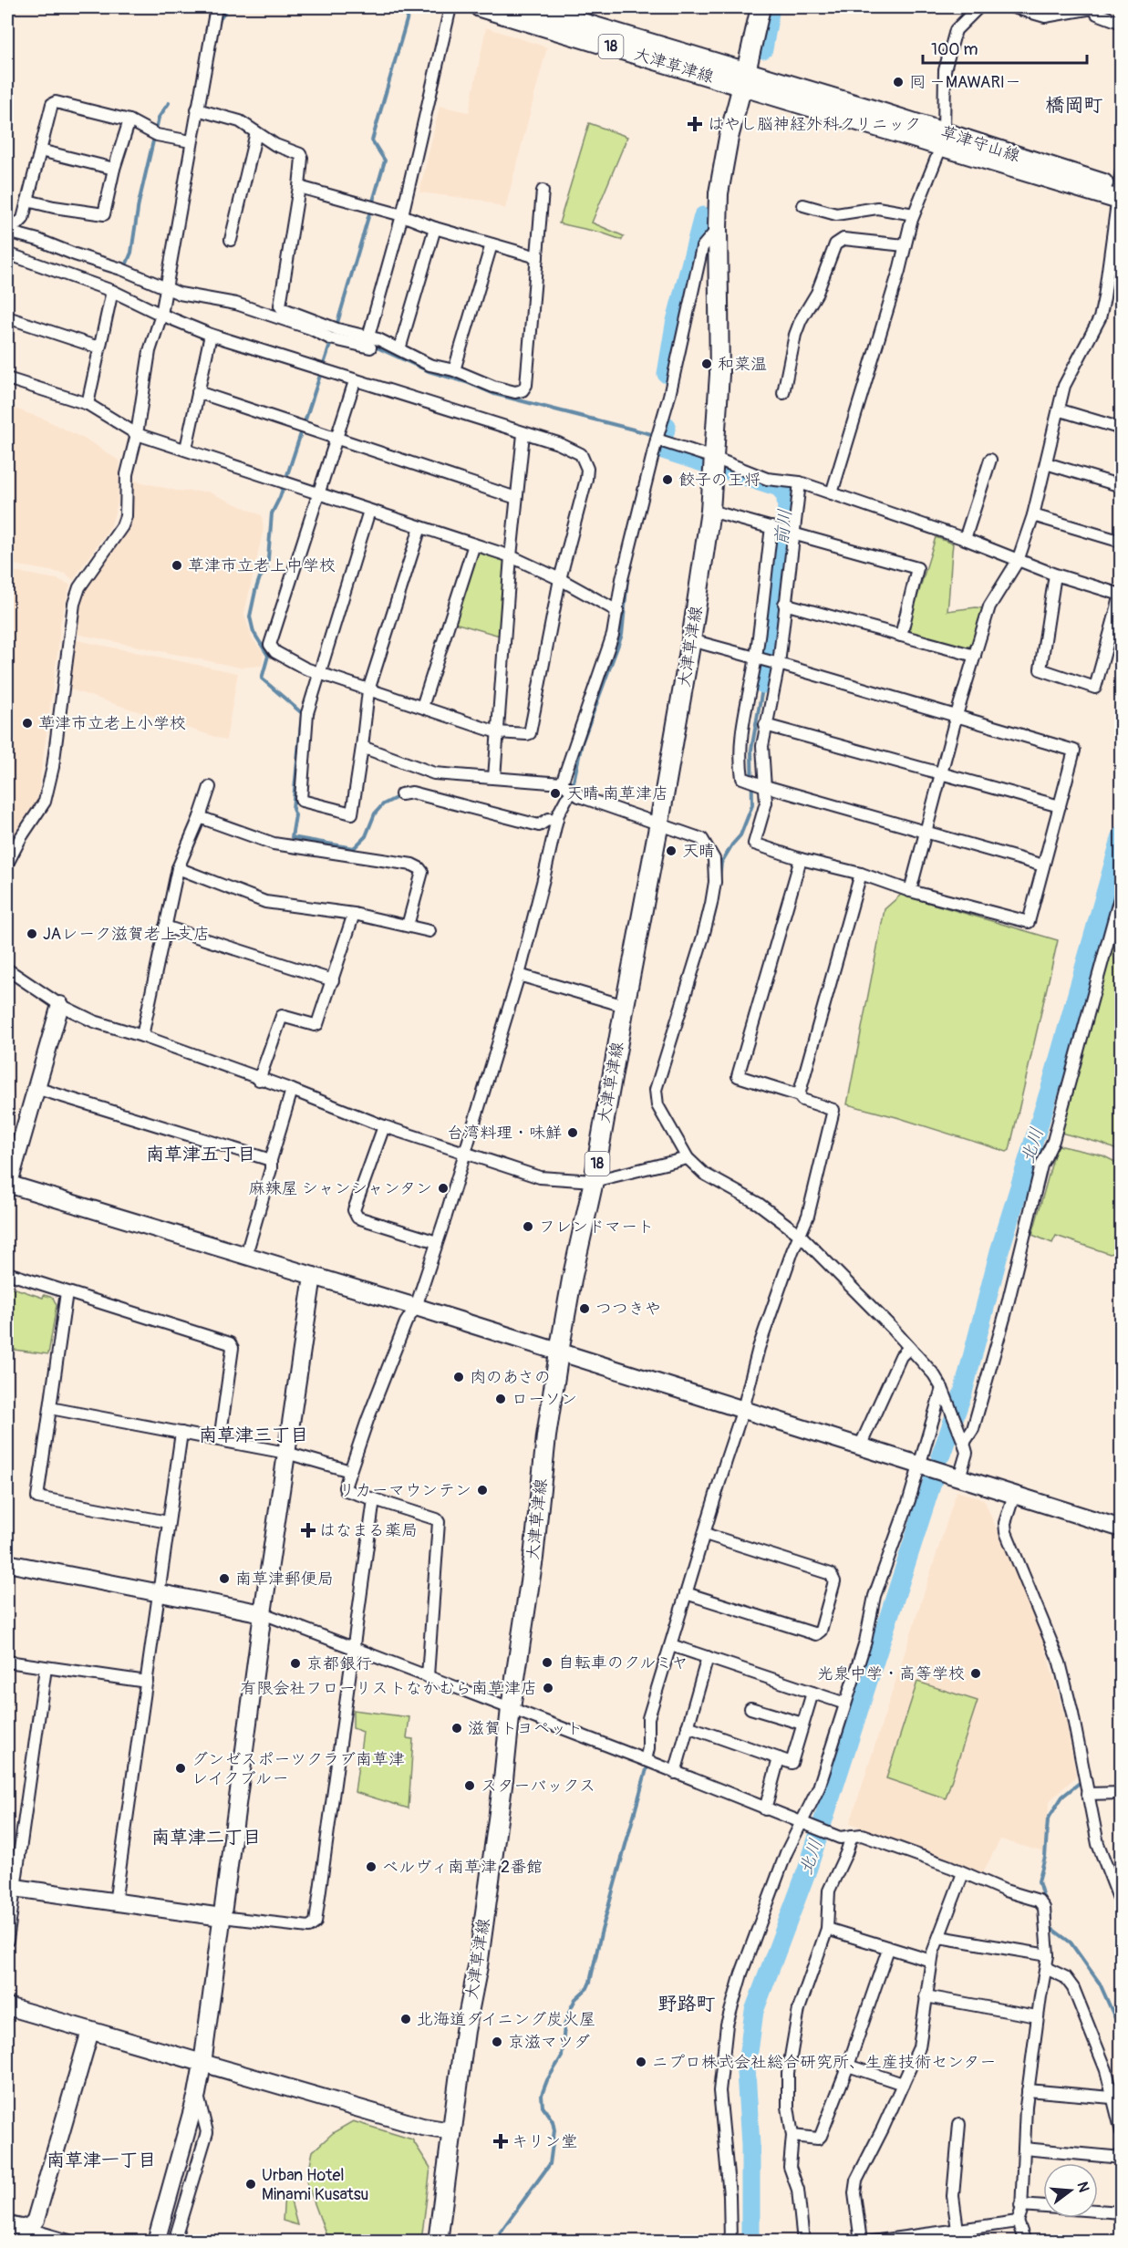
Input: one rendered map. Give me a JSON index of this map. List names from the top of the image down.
{
  "streets": {
    "main road": ["18", "大津草津線", "草津守山線"]
  },
  "crossings": [
    ["大津草津線", "草津守山線"]
  ],
  "districts": [
    "橋岡町",
    "南草津五丁目",
    "南草津三丁目",
    "南草津二丁目",
    "野路町",
    "南草津一丁目"
  ],
  "water": ["前川", "北川"],
  "places": {
    "other": [
      "囘 －MAWARI－",
      "和菜温",
      "餃子の王将",
      "草津市立老上中学校",
      "草津市立老上小学校",
      "天晴 南草津店",
      "天晴",
      "JAレーク滋賀老上支店",
      "台湾料理・味鮮",
      "麻辣屋 シャンシャンタン",
      "フレンドマート",
      "つつきや",
      "肉のあさの",
      "ローソン",
      "リカーマウンテン",
      "南草津郵便局",
      "自転車のクルミヤ",
      "京都銀行",
      "光泉中学・高等学校",
      "有限会社フローリストなかむら南草津店",
      "滋賀トヨペット",
      "グンゼスポーツクラブ南草津 レイクブルー",
      "スターバックス",
      "ベルヴィ南草津 2番館",
      "北海道ダイニング炭火屋",
      "京滋マツダ",
      "ニプロ株式会社総合研究所、生産技術センター",
      "Urban Hotel Minami Kusatsu"
    ],
    "health": ["はやし脳神経外科クリニック", "はなまる薬局", "キリン堂"]
  },
  "scale_bar": "100 m",
  "north": "right"
}
